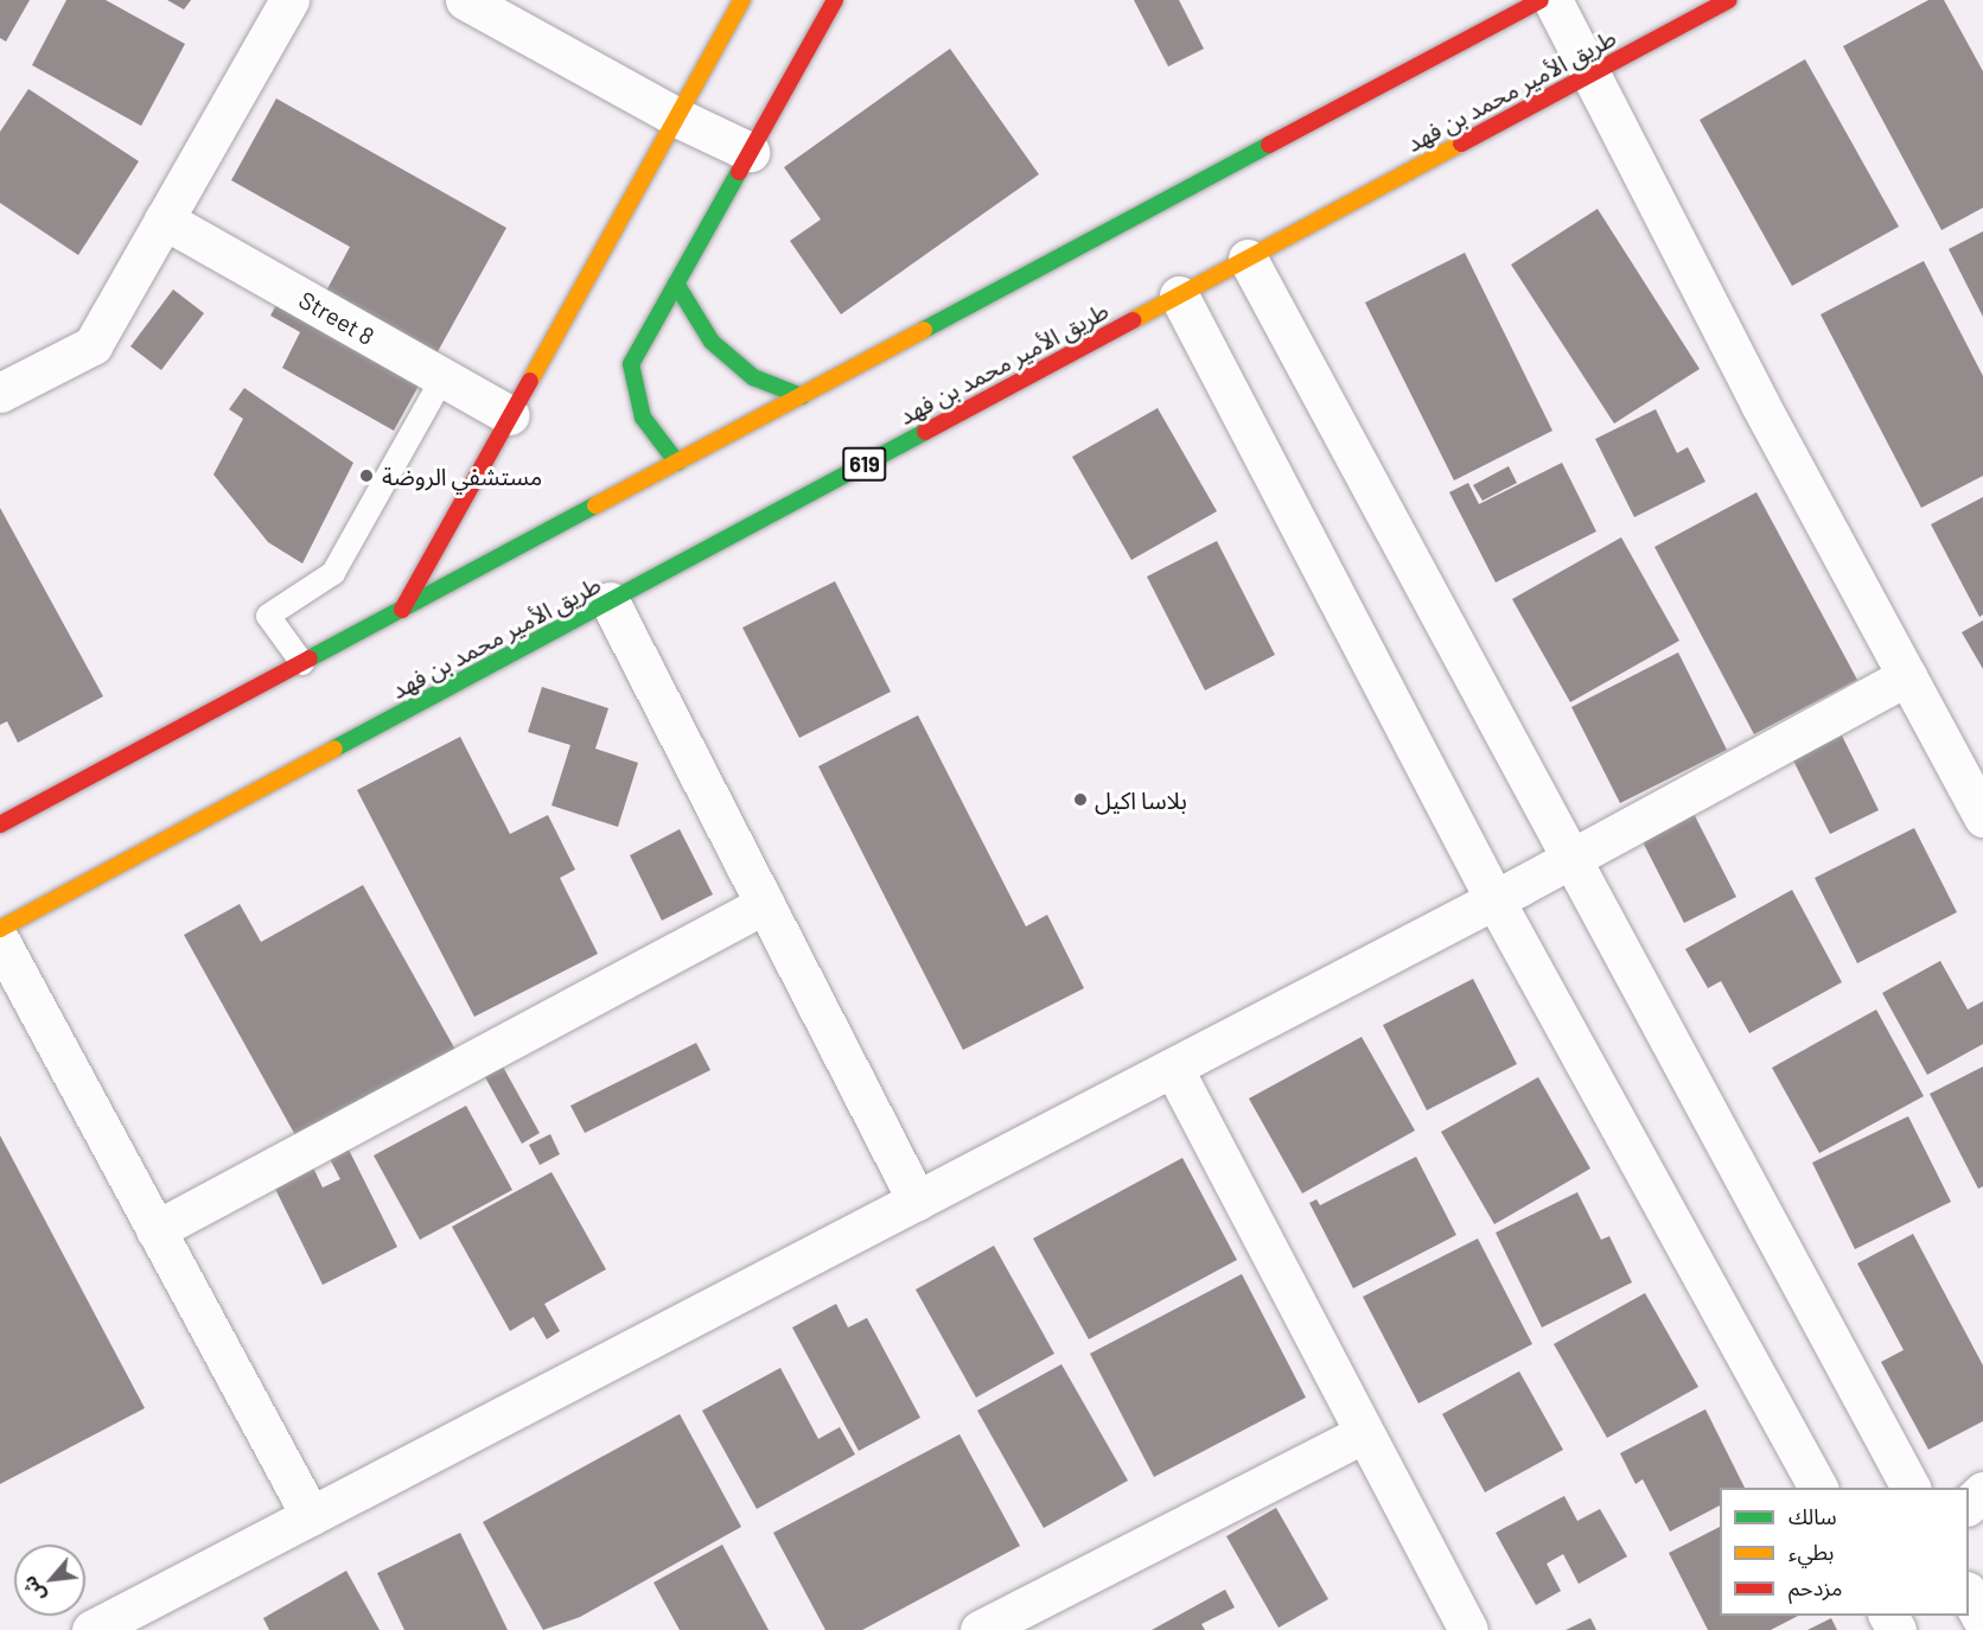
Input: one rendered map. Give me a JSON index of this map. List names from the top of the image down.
{
  "streets": {
    "main road": ["طريق الأمير محمد بن فهد", "619"],
    "street": ["Street 8"]
  },
  "places": ["مستشفي الروضة", "بلاسا اكيل"],
  "legend": ["سالك", "بطيء", "مزدحم"],
  "north": "bottom left"
}
